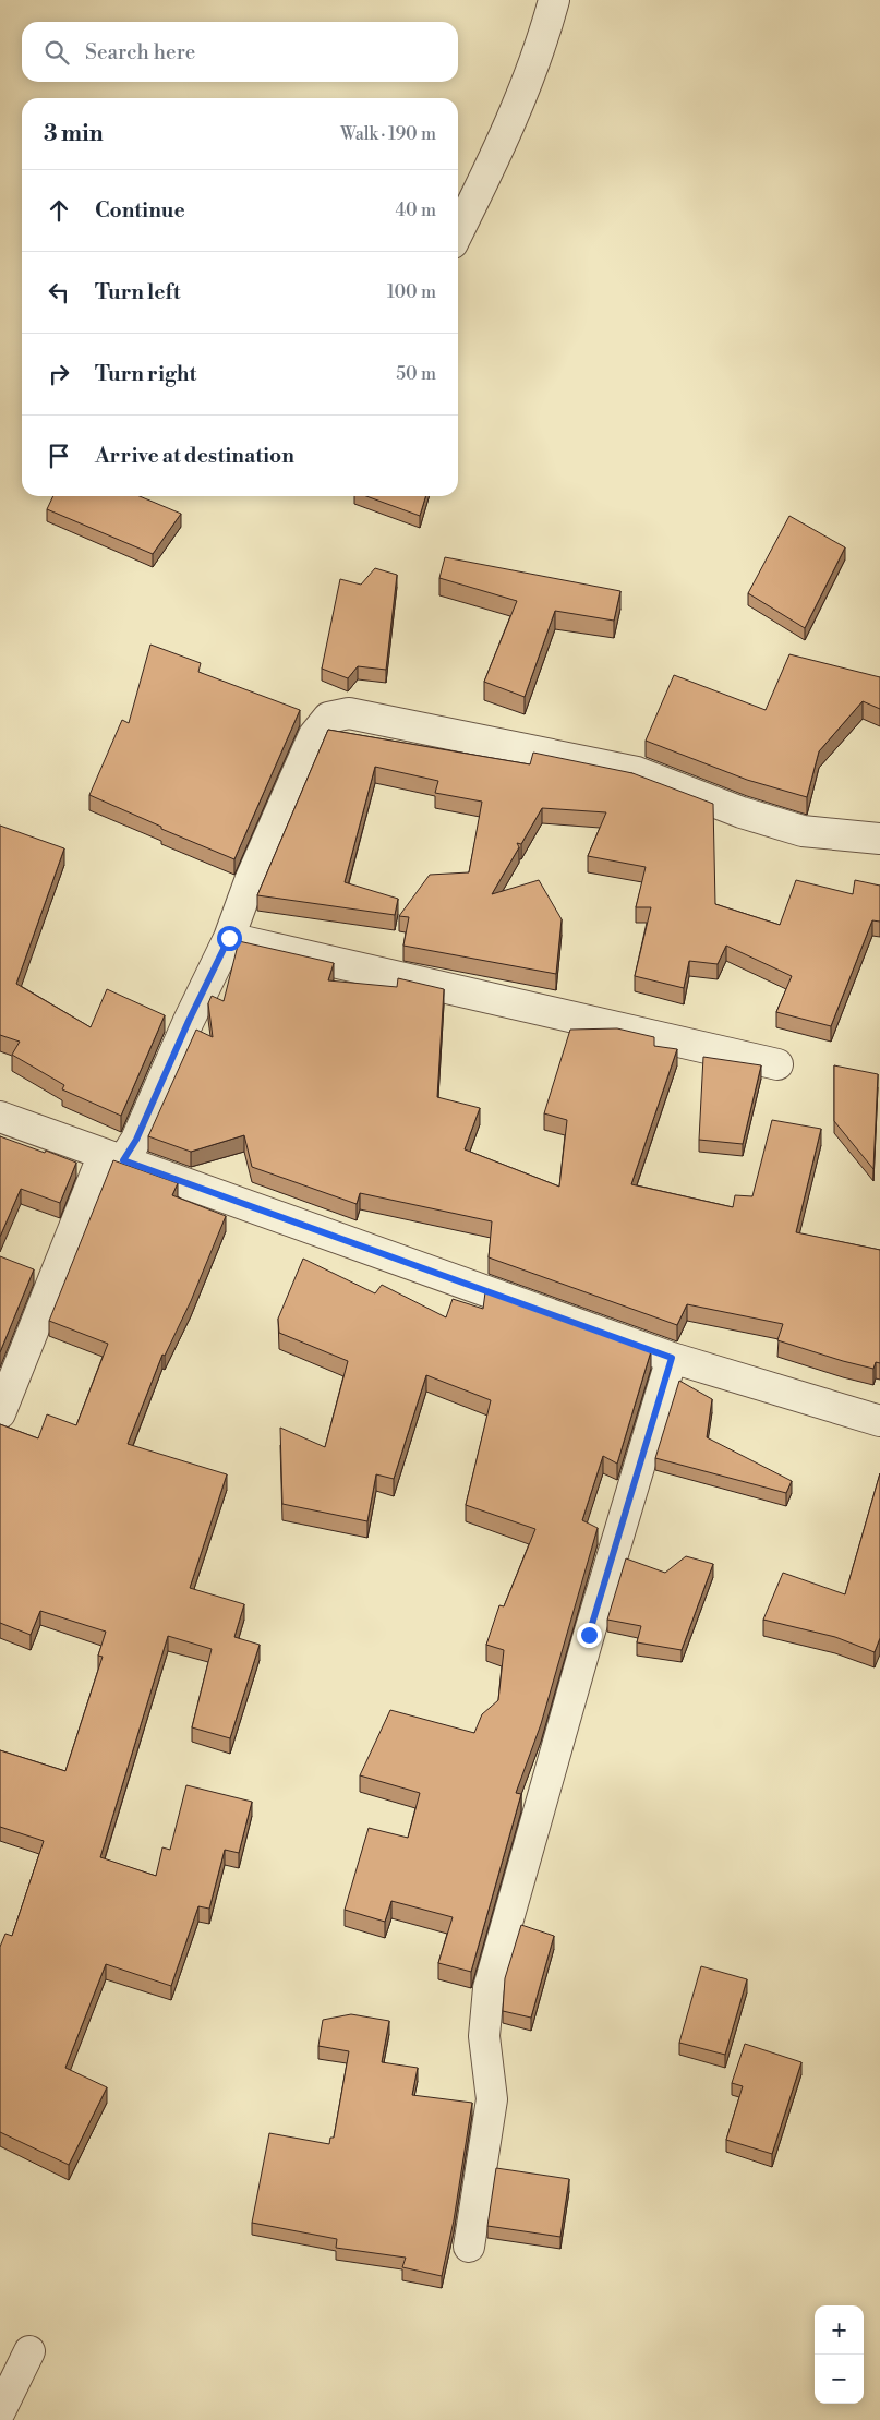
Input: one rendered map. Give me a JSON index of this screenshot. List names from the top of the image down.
{
  "page": {
    "search": "Search here",
    "heading": ["3 min", "Walk · 190 m"],
    "list": [
      ["Continue", "40 m"],
      ["Turn left", "100 m"],
      ["Turn right", "50 m"],
      "Arrive at destination"
    ],
    "map_buttons": ["+", "−"]
  }
}
